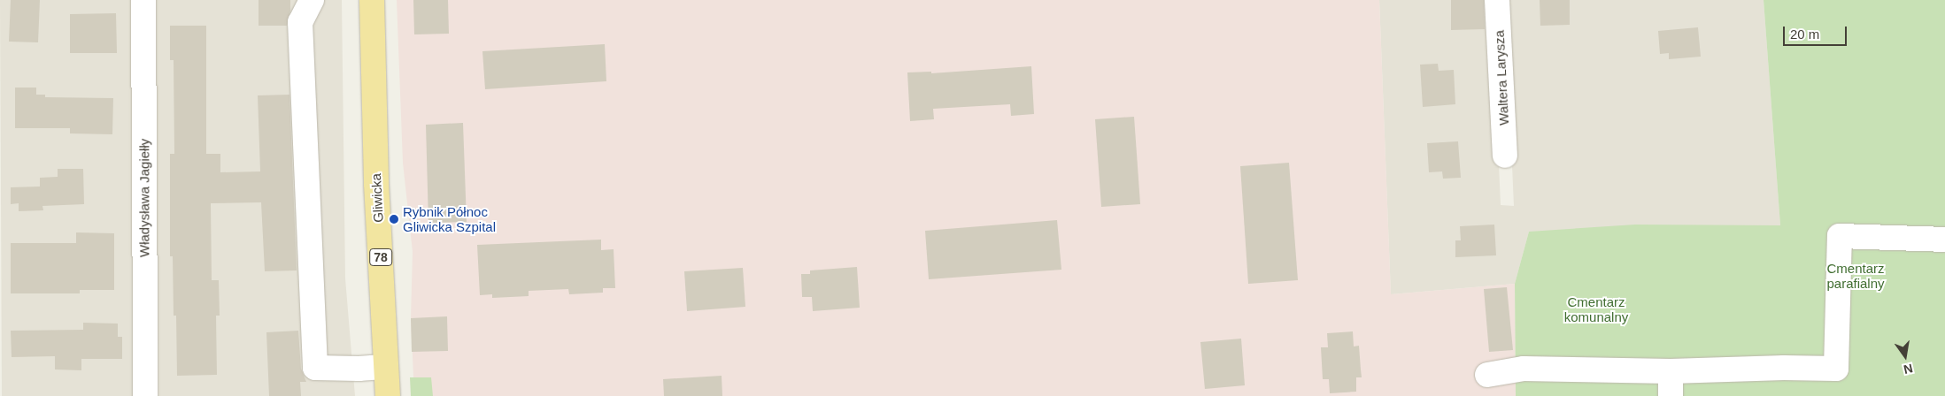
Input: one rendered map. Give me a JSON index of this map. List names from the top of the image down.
{
  "streets": {
    "main road": ["Gliwicka", "78"],
    "street": ["Waltera Larysza", "Władysława Jagiełły"]
  },
  "parks": ["Cmentarz parafialny", "Cmentarz komunalny"],
  "places": ["Rybnik Północ Gliwicka Szpital"],
  "scale_bar": "20 m",
  "north": "bottom"
}
